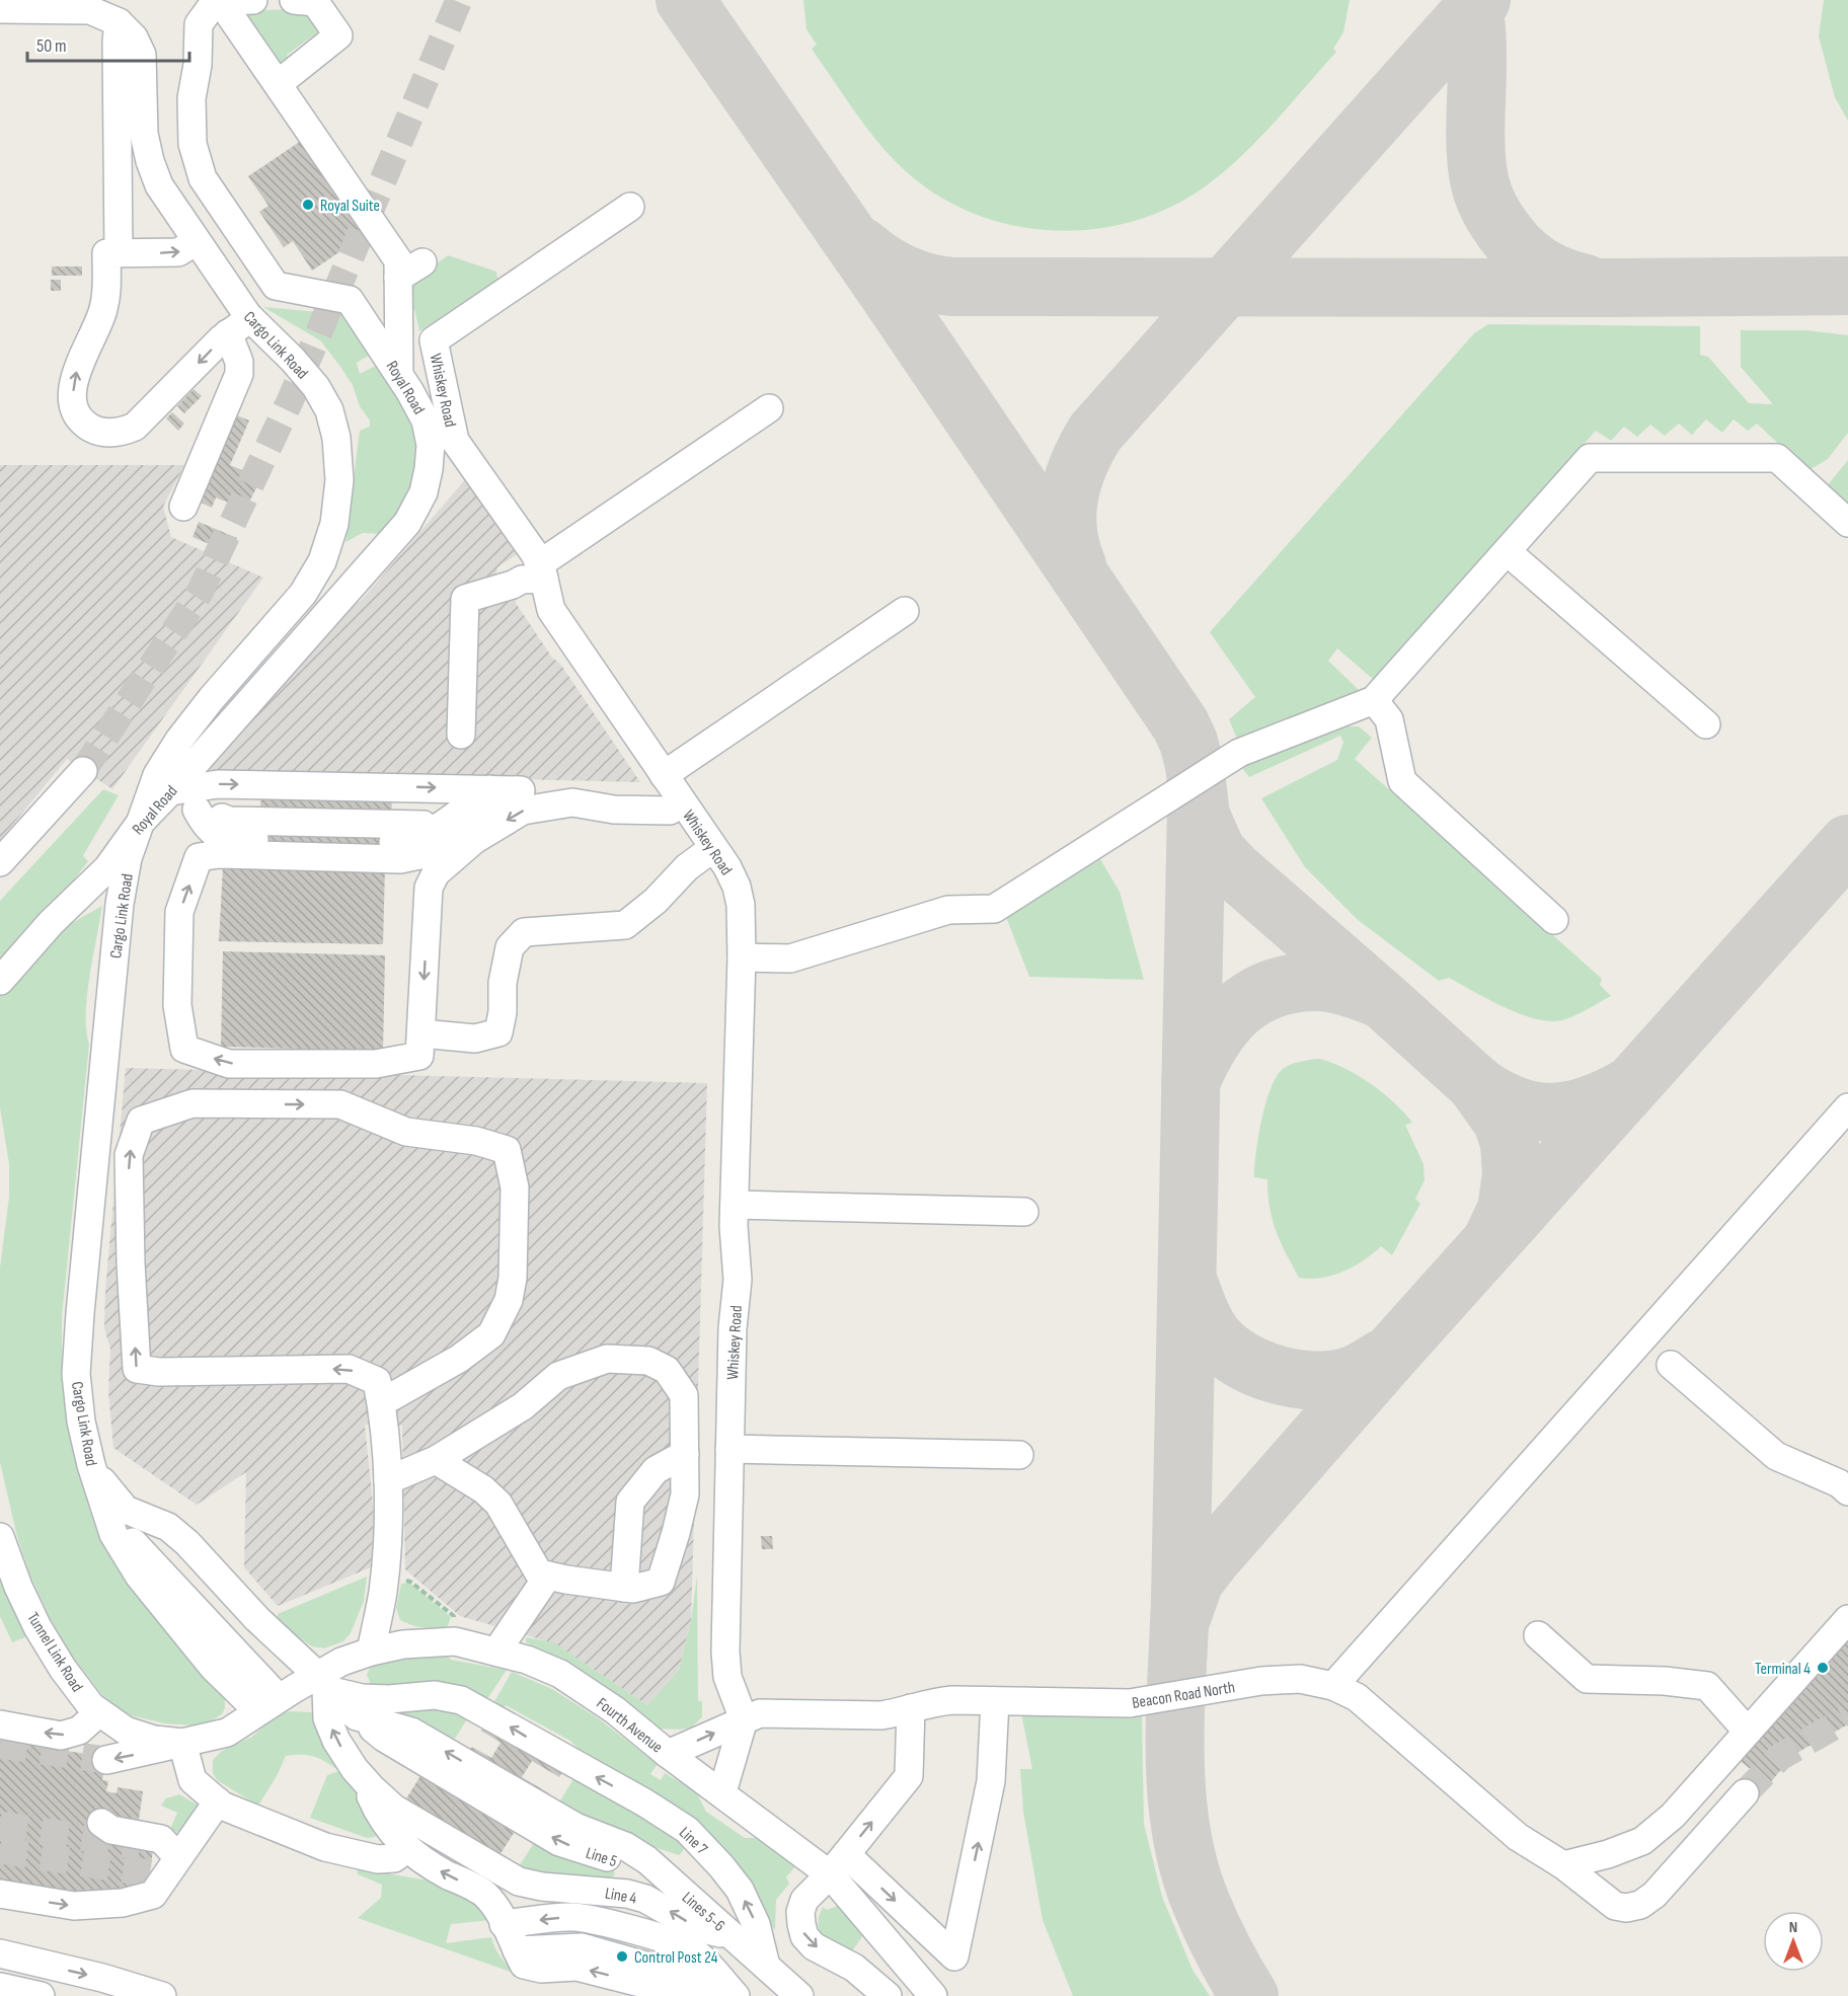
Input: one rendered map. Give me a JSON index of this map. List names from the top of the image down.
{
  "streets": {
    "street": [
      "Cargo Link Road",
      "Royal Road",
      "Whiskey Road",
      "Tunnel Link Road",
      "Beacon Road North",
      "Fourth Avenue",
      "Line 7",
      "Line 5",
      "Line 4",
      "Lines 5-6"
    ]
  },
  "crossings": [
    ["Cargo Link Road", "Royal Road"],
    ["Cargo Link Road", "Tunnel Link Road"],
    ["Cargo Link Road", "Fourth Avenue"],
    ["Cargo Link Road", "Line 5"],
    ["Whiskey Road", "Beacon Road North"],
    ["Tunnel Link Road", "Fourth Avenue"],
    ["Beacon Road North", "Fourth Avenue"],
    ["Fourth Avenue", "Line 7"],
    ["Fourth Avenue", "Line 5"],
    ["Line 7", "Line 5"],
    ["Line 7", "Lines 5-6"],
    ["Line 5", "Lines 5-6"],
    ["Line 4", "Lines 5-6"]
  ],
  "places": ["Royal Suite", "Terminal 4", "Control Post 24"],
  "scale_bar": "50 m",
  "north": "top"
}
